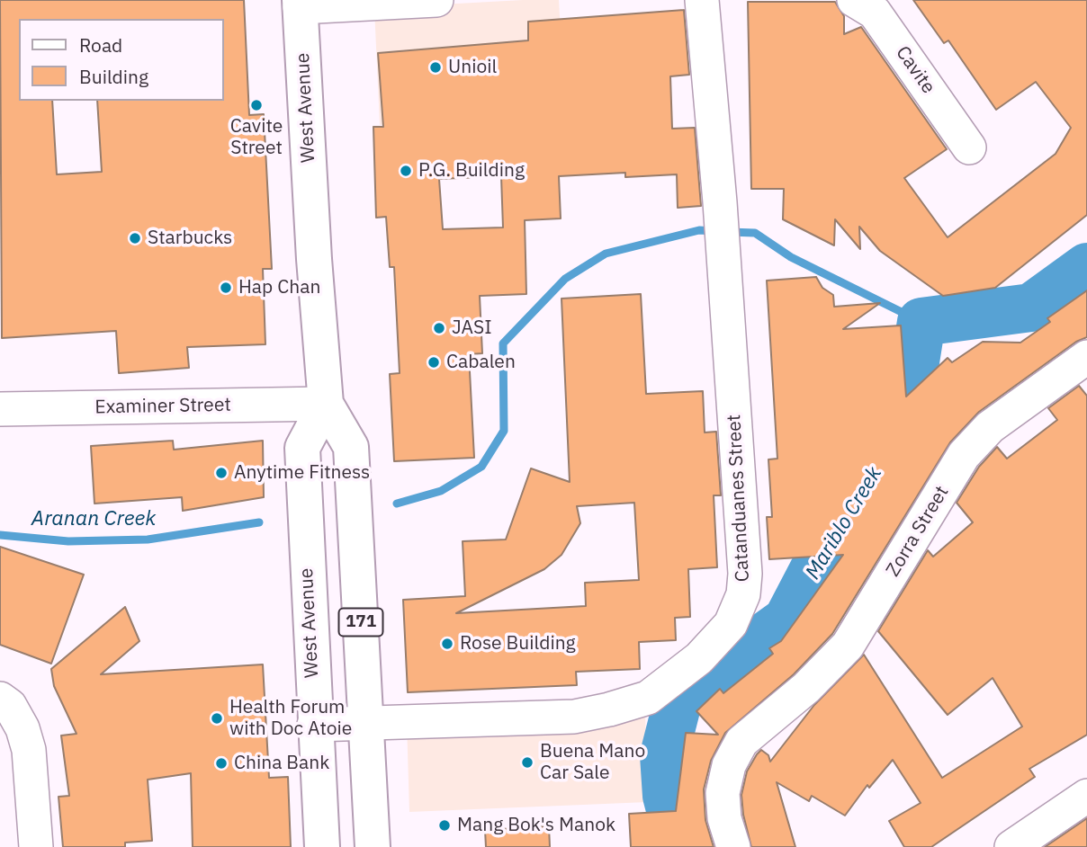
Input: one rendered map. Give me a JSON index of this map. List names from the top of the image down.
{
  "streets": {
    "main road": ["West Avenue", "171"],
    "street": [
      "Cavite",
      "Examiner Street",
      "Catanduanes Street",
      "Zorra Street"
    ]
  },
  "crossings": [
    ["West Avenue", "Examiner Street"],
    ["West Avenue", "Catanduanes Street"]
  ],
  "water": ["Aranan Creek", "Mariblo Creek"],
  "places": [
    "Unioil",
    "Cavite Street",
    "P.G. Building",
    "Starbucks",
    "Hap Chan",
    "JASI",
    "Cabalen",
    "Anytime Fitness",
    "Rose Building",
    "Health Forum with Doc Atoie",
    "Buena Mano Car Sale",
    "China Bank",
    "Mang Bok's Manok"
  ],
  "legend": ["Road", "Building"]
}
